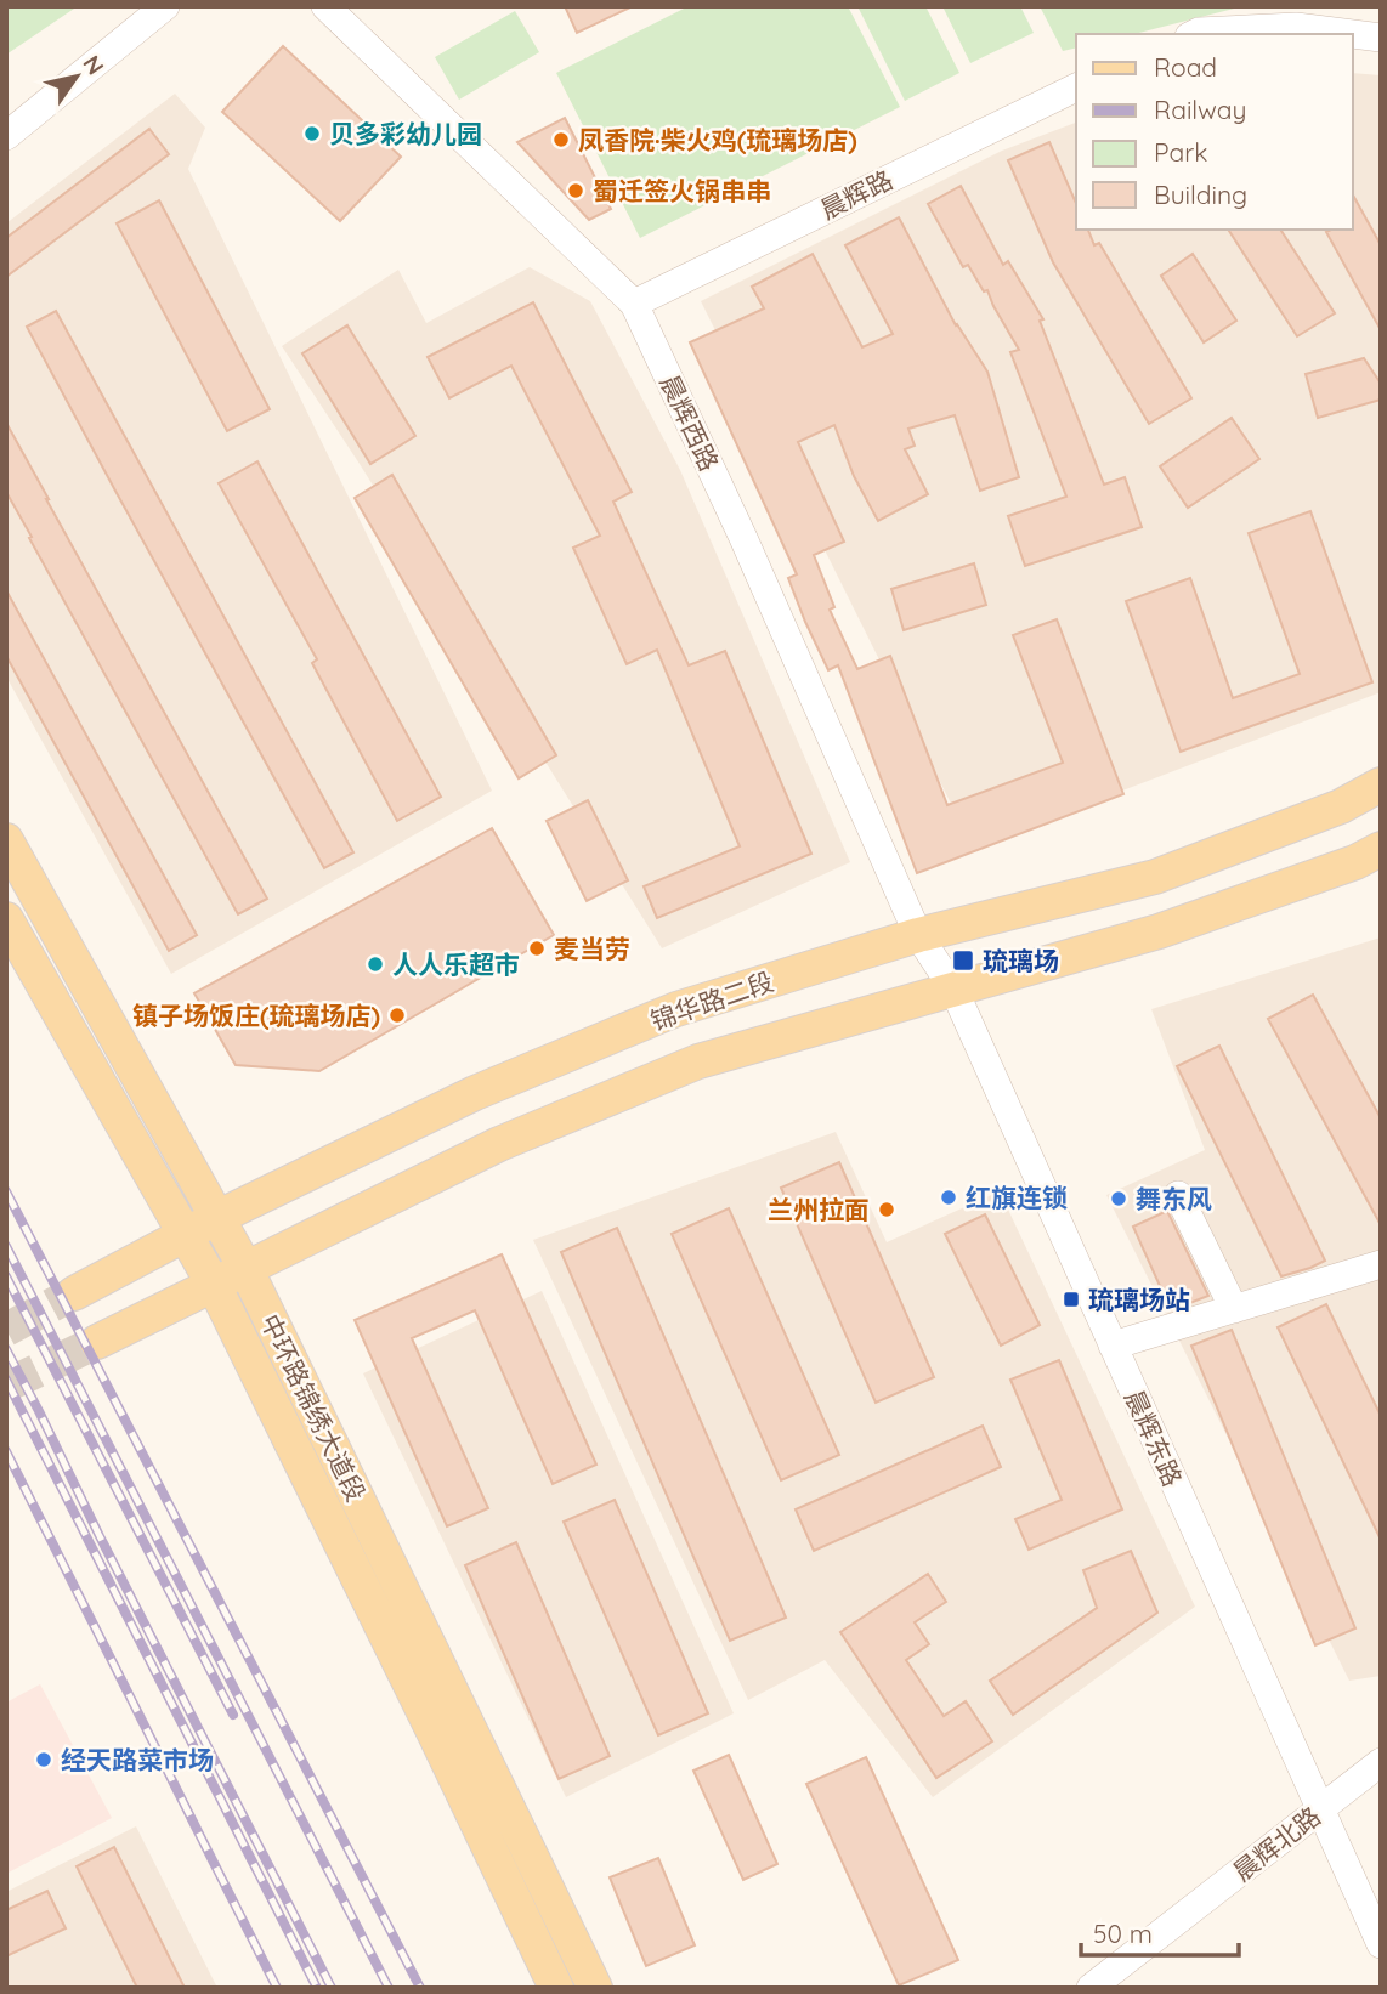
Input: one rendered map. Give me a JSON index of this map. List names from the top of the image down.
{
  "streets": {
    "main road": ["锦华路二段", "中环路锦绣大道段"],
    "street": [
      "晨辉路",
      "晨辉西路",
      "晨辉东路",
      "晨辉北路"
    ]
  },
  "crossings": [
    ["晨辉路", "晨辉西路"],
    ["晨辉西路", "锦华路二段"],
    ["晨辉西路", "晨辉东路"],
    ["锦华路二段", "中环路锦绣大道段"],
    ["锦华路二段", "晨辉东路"],
    ["晨辉东路", "晨辉北路"]
  ],
  "places": {
    "other": [
      "贝多彩幼儿园",
      "凤香院·柴火鸡(琉璃场店)",
      "蜀迁签火锅串串",
      "麦当劳",
      "人人乐超市",
      "镇子场饭庄(琉璃场店)",
      "红旗连锁",
      "舞东风",
      "兰州拉面",
      "经天路菜市场"
    ],
    "transit": ["琉璃场", "琉璃场站"]
  },
  "legend": [
    "Road",
    "Railway",
    "Park",
    "Building"
  ],
  "scale_bar": "50 m",
  "north": "top right"
}
